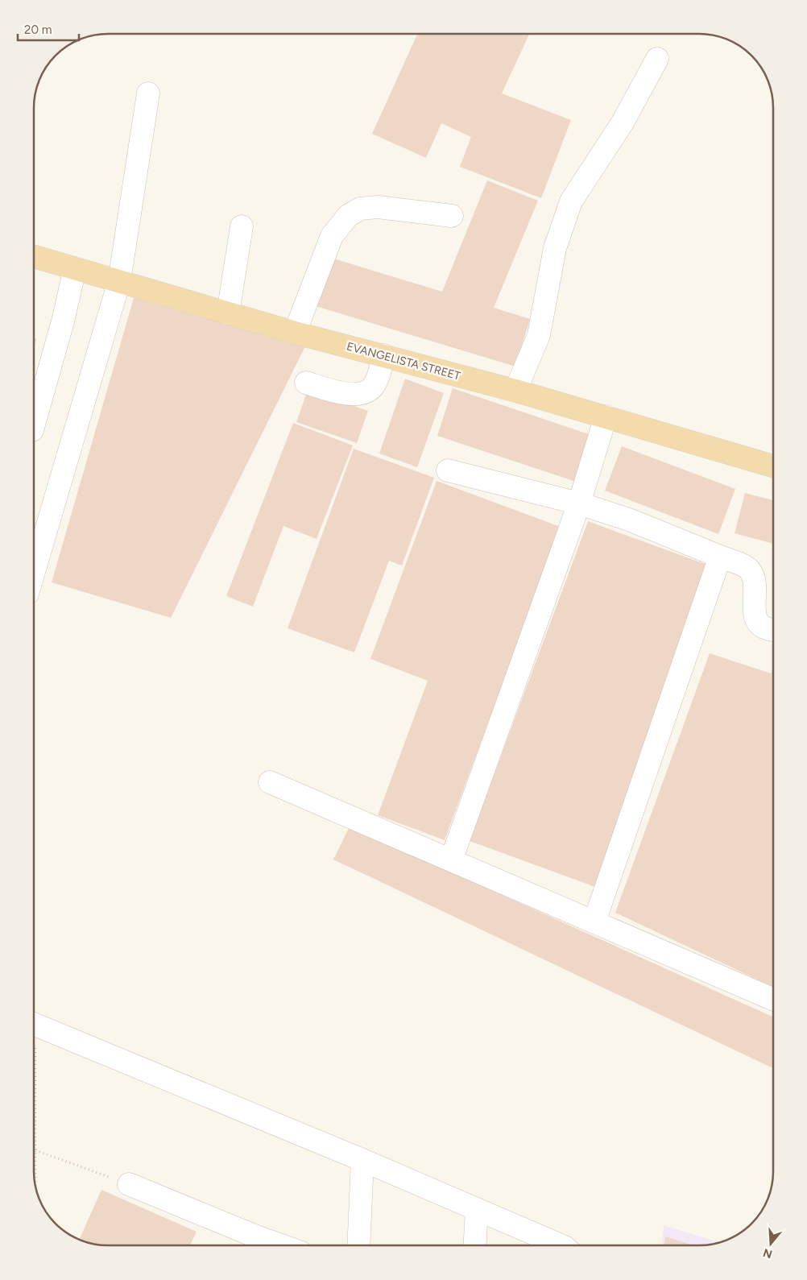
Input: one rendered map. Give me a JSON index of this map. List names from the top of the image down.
{
  "streets": {
    "main road": ["EVANGELISTA STREET"]
  },
  "scale_bar": "20 m",
  "north": "bottom"
}
